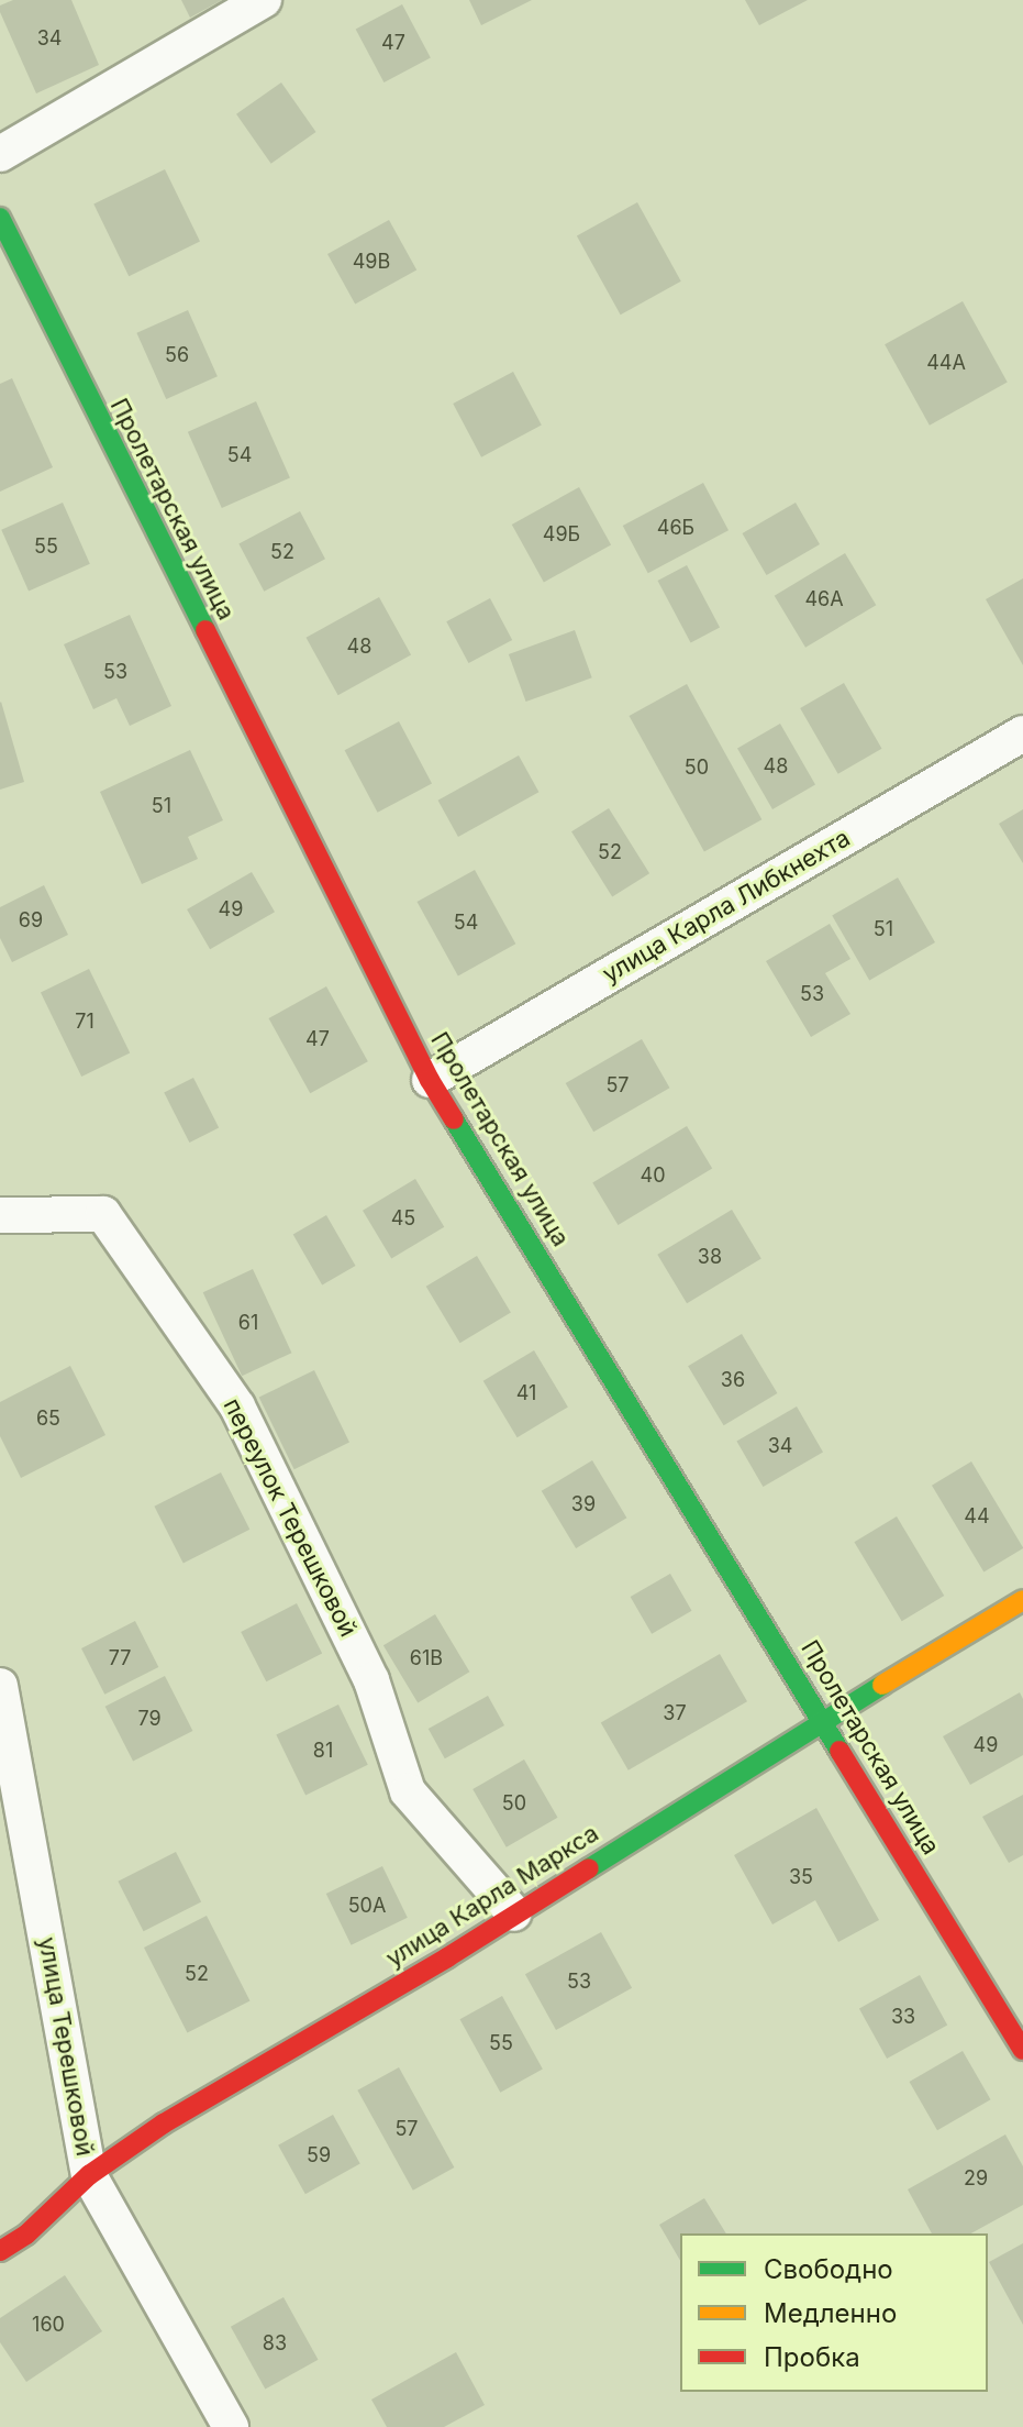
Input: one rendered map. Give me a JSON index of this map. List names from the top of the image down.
{
  "streets": {
    "main road": ["Пролетарская улица", "улица Карла Маркса"],
    "street": ["улица Карла Либкнехта", "переулок Терешковой", "улица Терешковой"]
  },
  "crossings": [
    ["Пролетарская улица", "улица Карла Либкнехта"],
    ["Пролетарская улица", "улица Карла Маркса"],
    ["переулок Терешковой", "улица Карла Маркса"],
    ["улица Карла Маркса", "улица Терешковой"]
  ],
  "house_numbers": [
    "34",
    "47",
    "49В",
    "56",
    "44А",
    "54",
    "46Б",
    "49Б",
    "55",
    "52",
    "46А",
    "48",
    "53",
    "48",
    "50",
    "51",
    "52",
    "49",
    "69",
    "54",
    "51",
    "53",
    "71",
    "47",
    "57",
    "40",
    "45",
    "38",
    "61",
    "36",
    "41",
    "65",
    "34",
    "39",
    "44",
    "77",
    "61В",
    "37",
    "79",
    "49",
    "81",
    "50",
    "35",
    "50А",
    "52",
    "53",
    "33",
    "55",
    "57",
    "59",
    "29",
    "160",
    "83"
  ],
  "legend": ["Свободно", "Медленно", "Пробка"]
}
